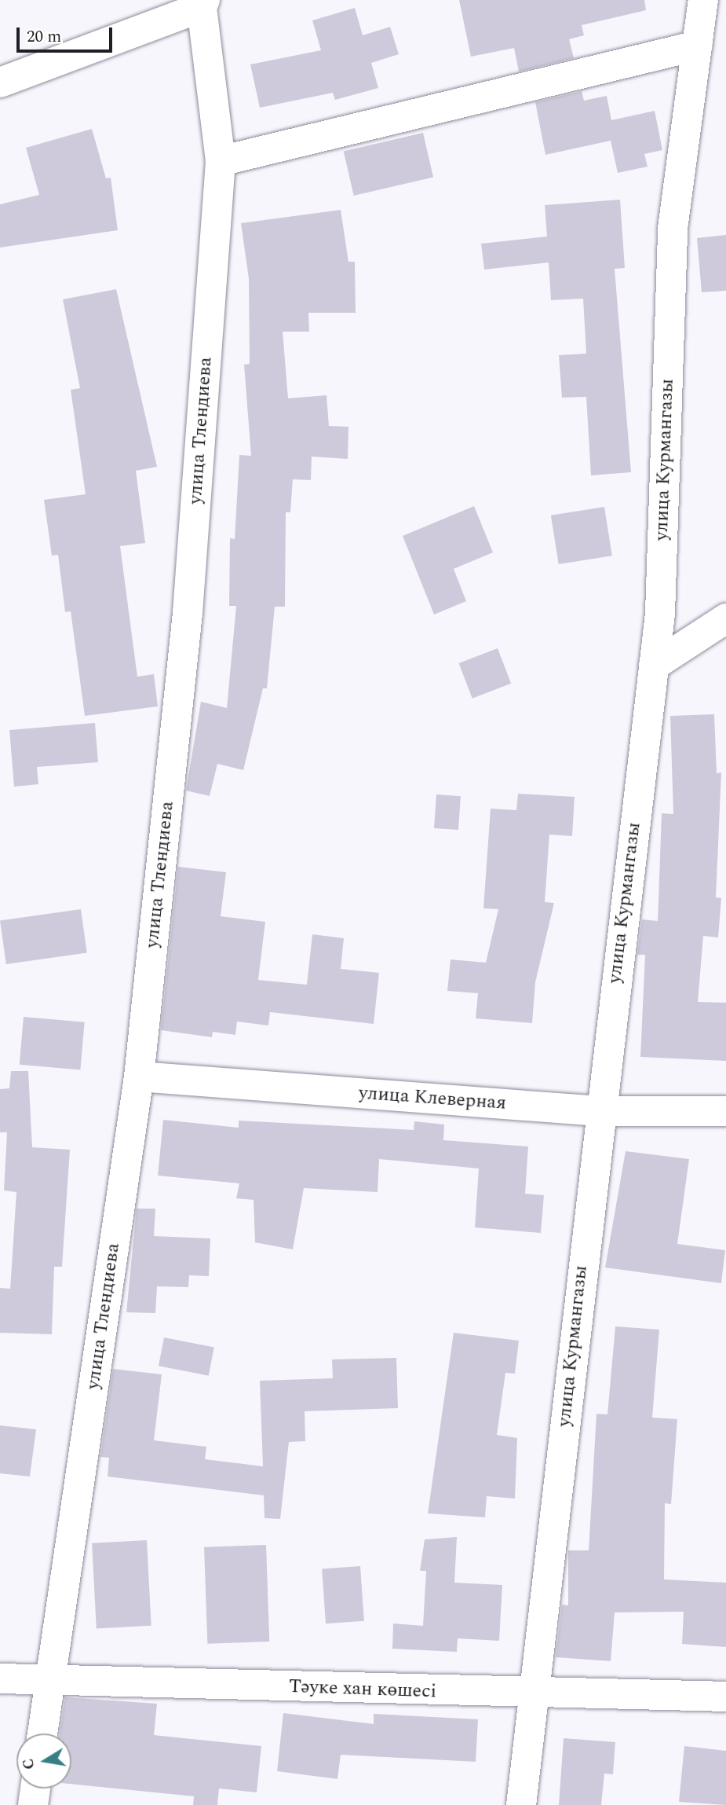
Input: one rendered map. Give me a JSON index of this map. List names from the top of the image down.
{
  "streets": {
    "street": [
      "улица Тлендиева",
      "улица Курмангазы",
      "улица Клеверная",
      "Тәуке хан көшесі"
    ]
  },
  "crossings": [
    ["улица Тлендиева", "улица Клеверная"],
    ["улица Тлендиева", "Тәуке хан көшесі"],
    ["улица Курмангазы", "улица Клеверная"],
    ["улица Курмангазы", "Тәуке хан көшесі"]
  ],
  "scale_bar": "20 m",
  "north": "left"
}
